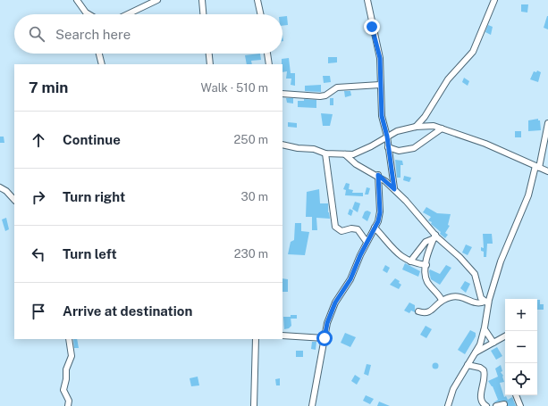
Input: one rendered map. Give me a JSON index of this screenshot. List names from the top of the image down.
{
  "page": {
    "search": "Search here",
    "heading": ["7 min", "Walk · 510 m"],
    "list": [
      ["Continue", "250 m"],
      ["Turn right", "30 m"],
      ["Turn left", "230 m"],
      "Arrive at destination"
    ],
    "map_buttons": ["+", "−"]
  }
}
